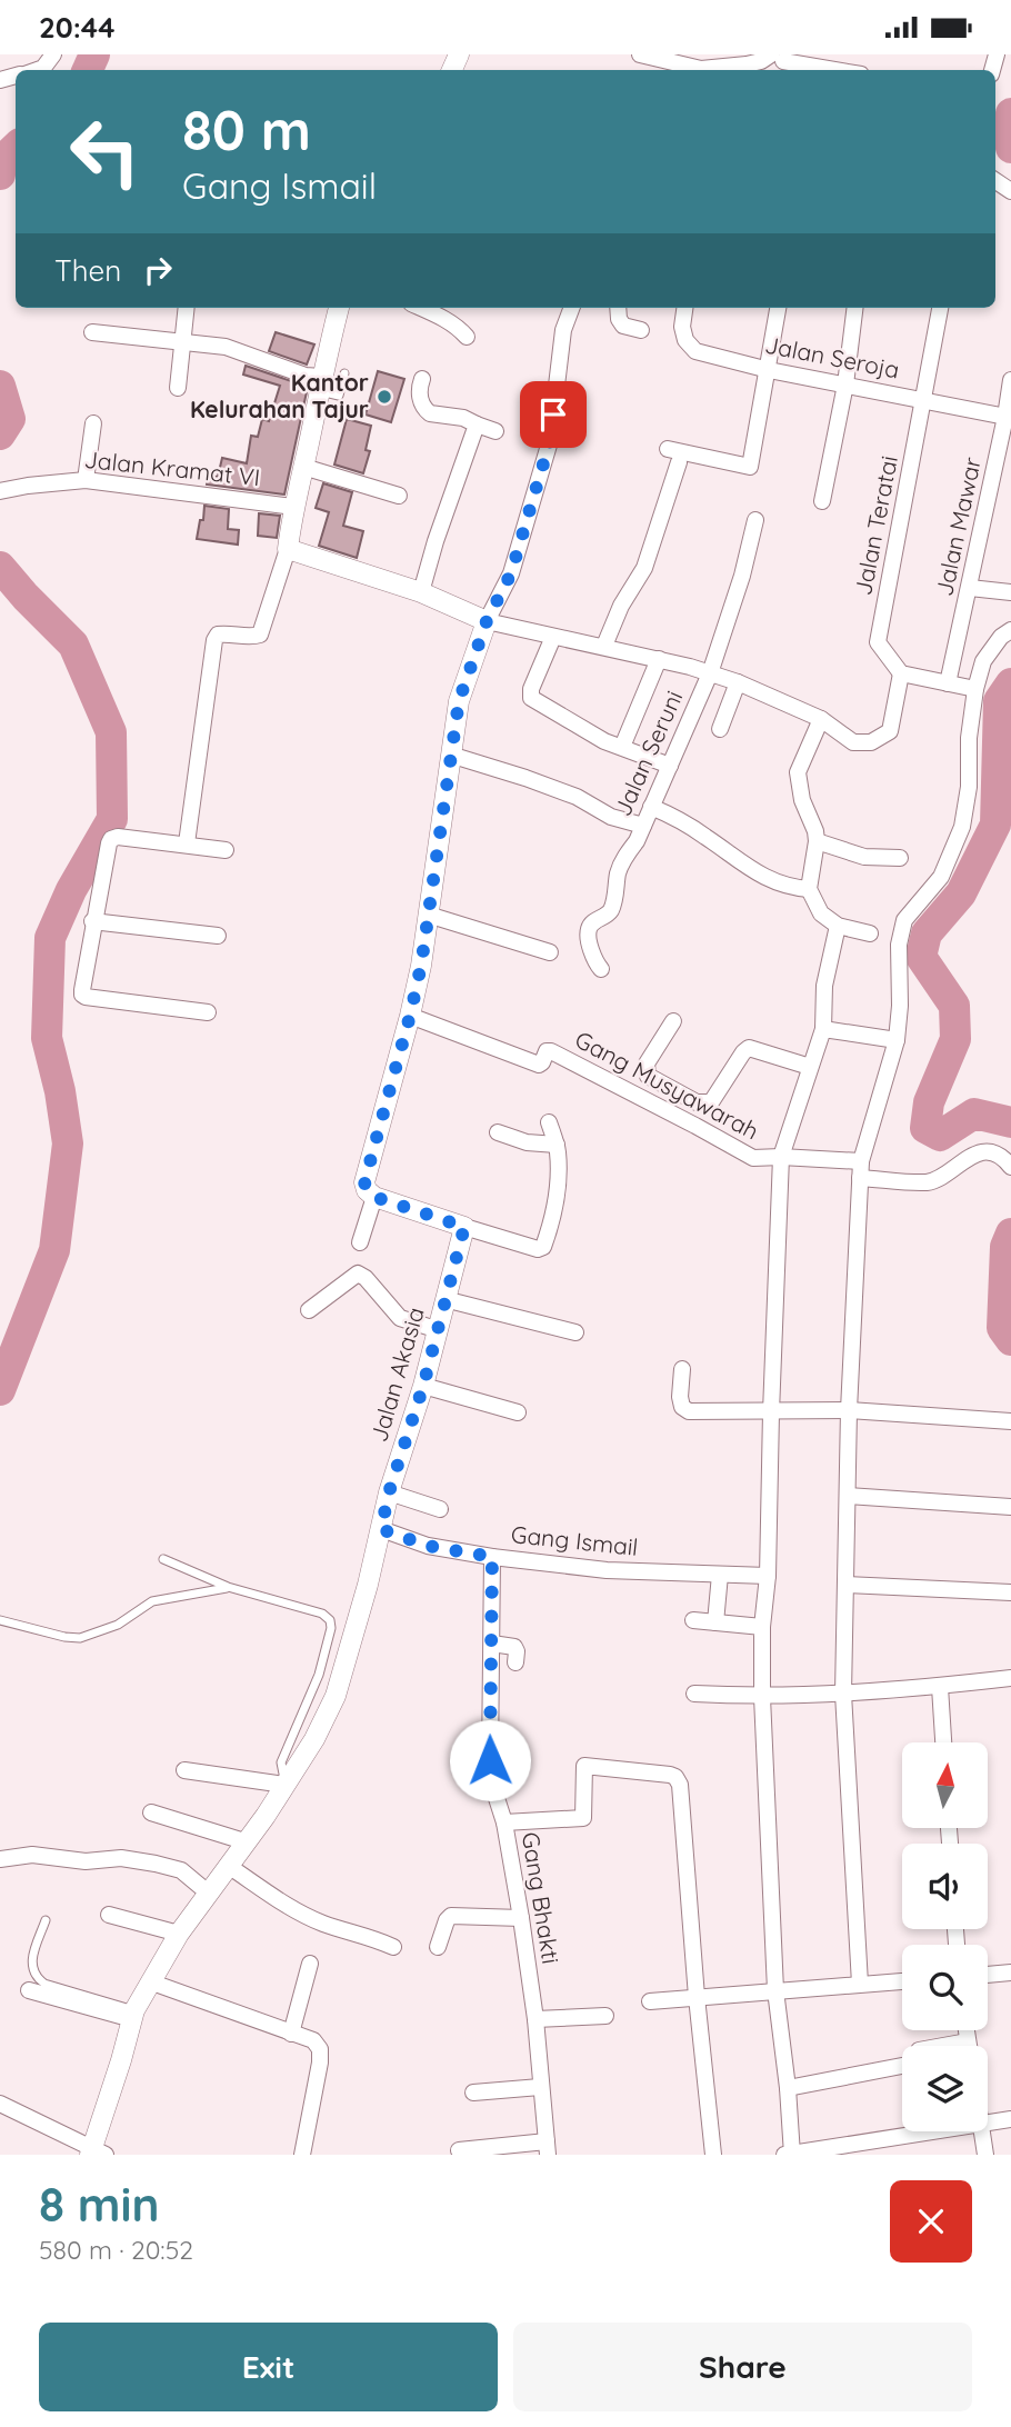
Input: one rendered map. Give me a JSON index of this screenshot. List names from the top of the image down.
{
  "streets": {
    "street": [
      "Jalan Seroja",
      "Jalan Kramat VI",
      "Jalan Teratai",
      "Jalan Mawar",
      "Jalan Seruni",
      "Gang Musyawarah",
      "Jalan Akasia",
      "Gang Ismail",
      "Gang Bhakti"
    ]
  },
  "crossings": [
    ["Jalan Seroja", "Jalan Teratai"],
    ["Jalan Seroja", "Jalan Mawar"],
    ["Jalan Akasia", "Gang Ismail"],
    ["Gang Ismail", "Gang Bhakti"]
  ],
  "places": ["Kantor Kelurahan Tajur"],
  "north": "top",
  "page": {
    "status": "20:44",
    "turn": ["80 m", "Gang Ismail"],
    "then": "Then",
    "heading": ["8 min", "580 m · 20:52"],
    "buttons": ["Exit", "Share"]
  }
}
